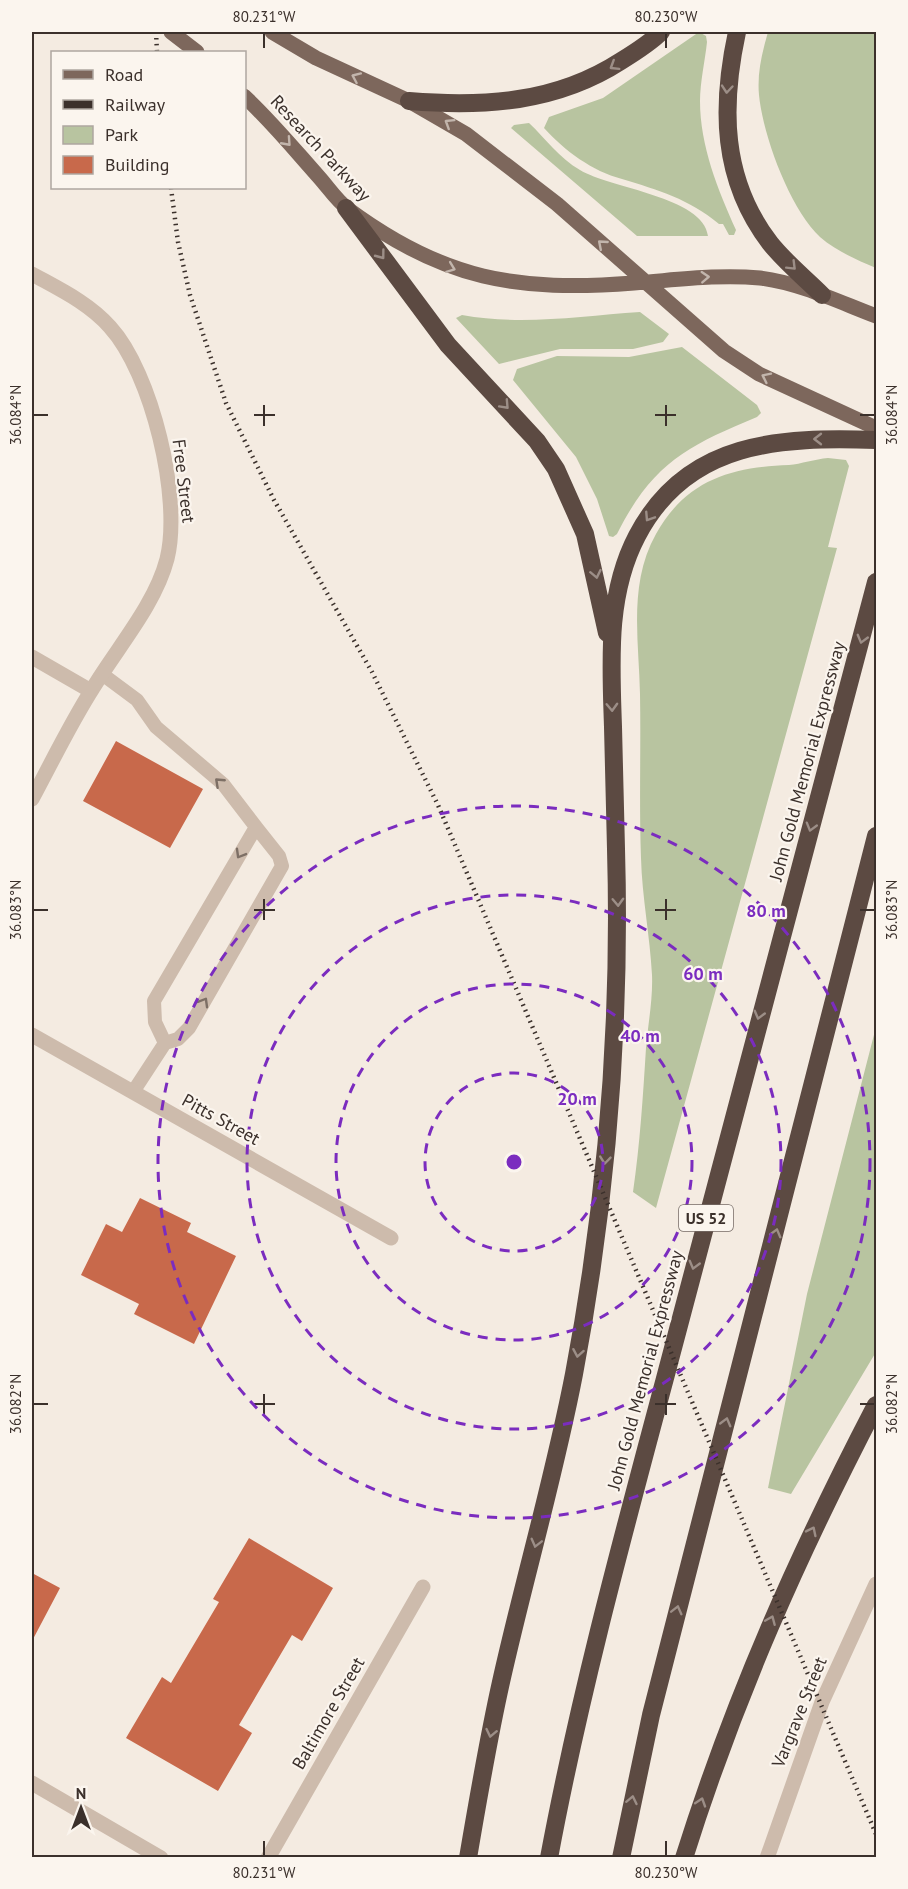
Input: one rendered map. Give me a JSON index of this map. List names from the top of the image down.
{
  "streets": {
    "highway": ["John Gold Memorial Expressway", "US 52"],
    "main road": ["Research Parkway"],
    "street": [
      "Free Street",
      "Pitts Street",
      "Vargrave Street",
      "Baltimore Street"
    ]
  },
  "legend": [
    "Road",
    "Railway",
    "Park",
    "Building"
  ],
  "north": "top",
  "coordinates": [
    "80.231°W",
    "80.230°W",
    "36.084°N",
    "36.083°N",
    "36.082°N"
  ],
  "rings": [
    "80 m",
    "60 m",
    "40 m",
    "20 m"
  ]
}
